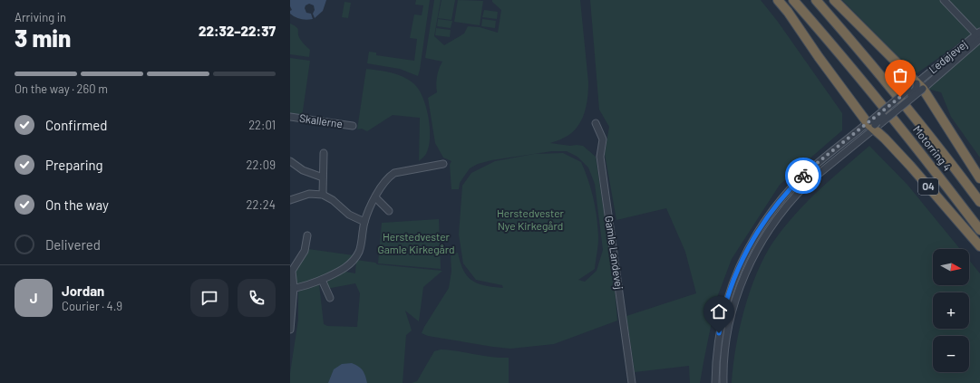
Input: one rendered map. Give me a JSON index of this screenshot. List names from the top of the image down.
{
  "streets": {
    "highway": ["Motorring 4", "O4"],
    "street": ["Ledøjevej", "Skallerne", "Gamle Landevej"]
  },
  "parks": ["Herstedvester Nye Kirkegård", "Herstedvester Gamle Kirkegård"],
  "north": "right",
  "page": {
    "heading": ["3 min", "Arriving in", "22:32–22:37"],
    "panel": ["Jordan", "Courier · 4.9"],
    "bar": "On the way · 260 m",
    "list": [
      ["Confirmed", "22:01"],
      ["Preparing", "22:09"],
      ["On the way", "22:24"],
      "Delivered"
    ],
    "map_buttons": ["+", "−"],
    "round": "J"
  }
}
